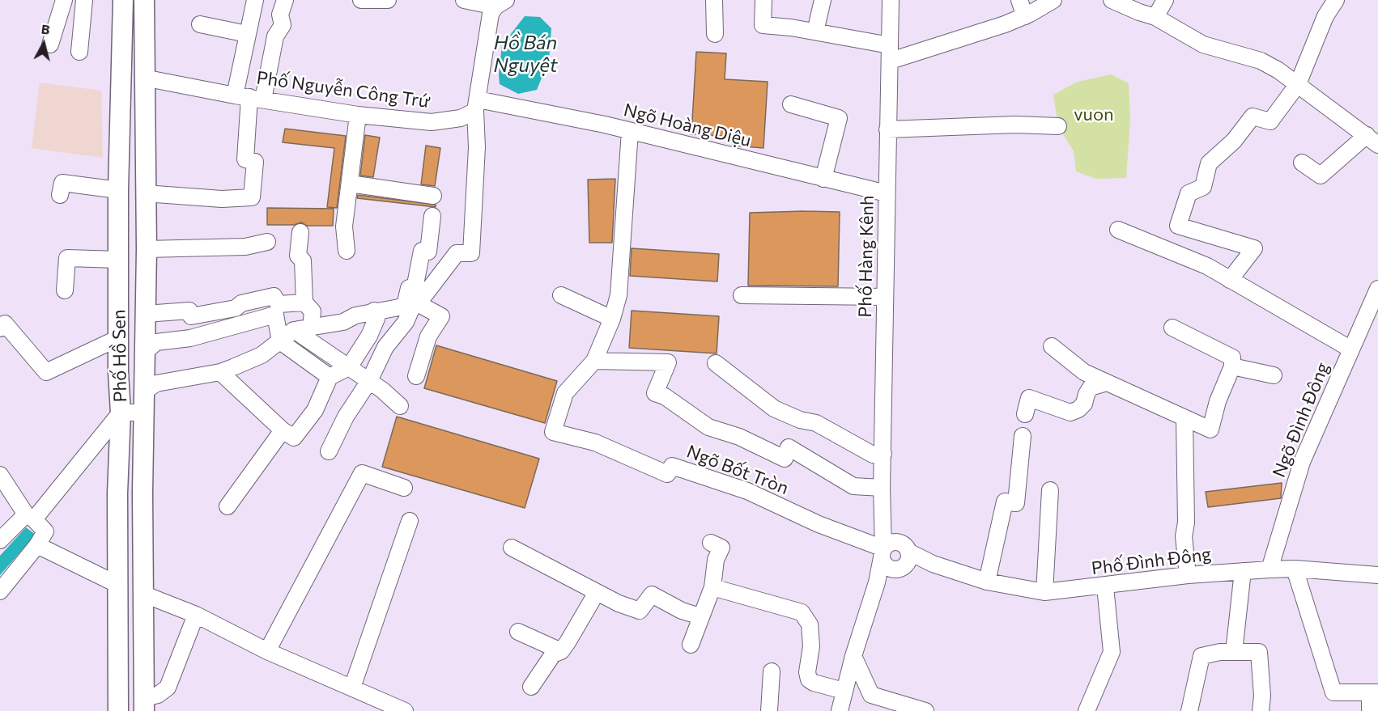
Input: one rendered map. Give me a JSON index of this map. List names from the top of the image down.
{
  "streets": {
    "main road": ["Phố Hồ Sen"],
    "street": [
      "Phố Nguyễn Công Trứ",
      "Ngõ Hoàng Diệu",
      "Phố Hàng Kênh",
      "Ngõ Đình Đông",
      "Ngõ Bốt Tròn",
      "Phố Đình Đông"
    ]
  },
  "crossings": [
    ["Phố Nguyễn Công Trứ", "Ngõ Hoàng Diệu"],
    ["Phố Nguyễn Công Trứ", "Phố Hồ Sen"],
    ["Ngõ Hoàng Diệu", "Phố Hàng Kênh"],
    ["Ngõ Hoàng Diệu", "Ngõ Bốt Tròn"],
    ["Phố Hàng Kênh", "Ngõ Bốt Tròn"],
    ["Ngõ Đình Đông", "Phố Đình Đông"]
  ],
  "water": ["Hồ Bán Nguyệt"],
  "parks": ["vuon"],
  "north": "top"
}
